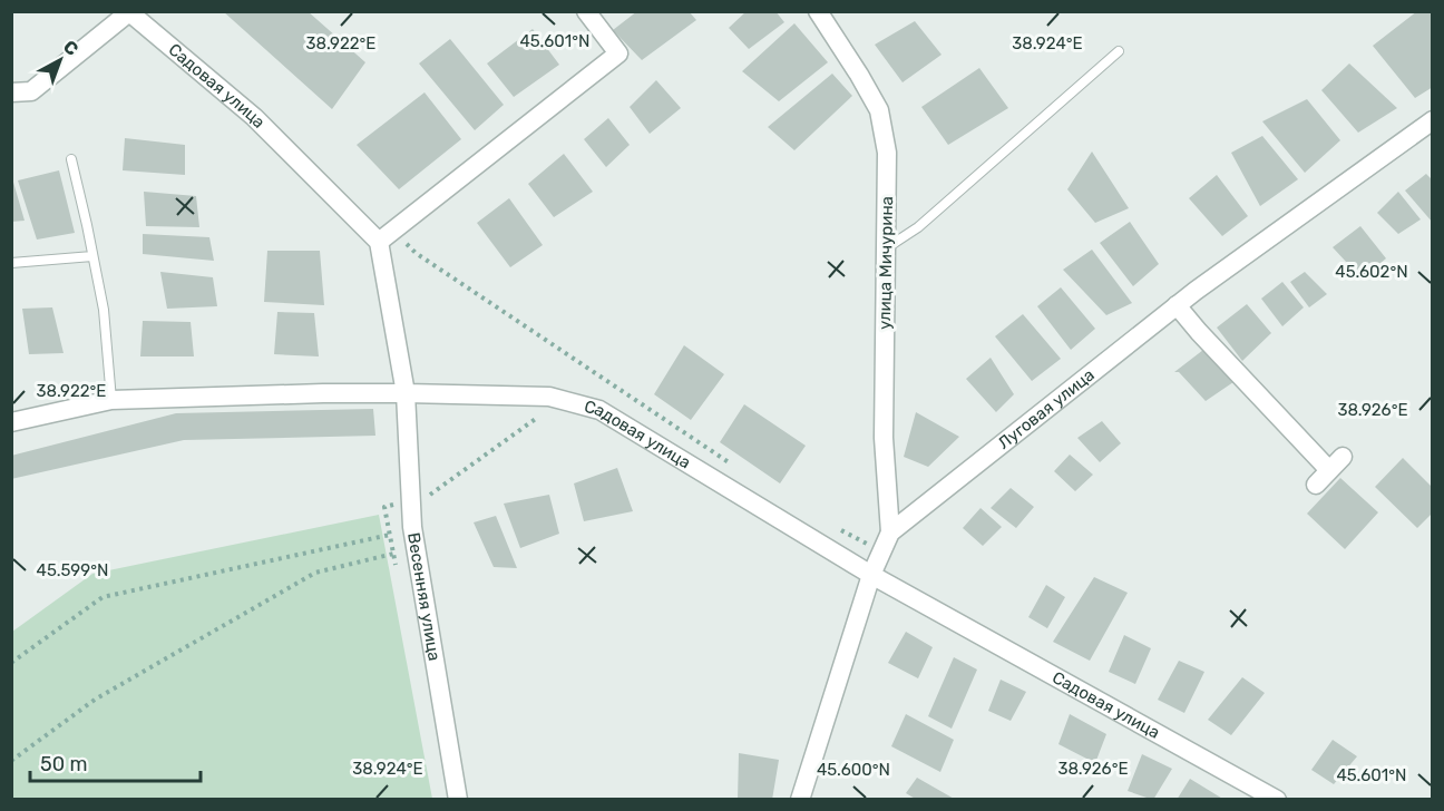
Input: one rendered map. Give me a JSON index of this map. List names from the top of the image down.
{
  "streets": {
    "street": [
      "Садовая улица",
      "улица Мичурина",
      "Луговая улица",
      "Весенняя улица"
    ]
  },
  "crossings": [
    ["Садовая улица", "Луговая улица"],
    ["Садовая улица", "Весенняя улица"],
    ["улица Мичурина", "Луговая улица"]
  ],
  "scale_bar": "50 m",
  "north": "top right",
  "coordinates": [
    "45.601°N",
    "38.922°E",
    "38.924°E",
    "45.602°N",
    "38.926°E",
    "45.599°N",
    "45.600°N"
  ]
}
